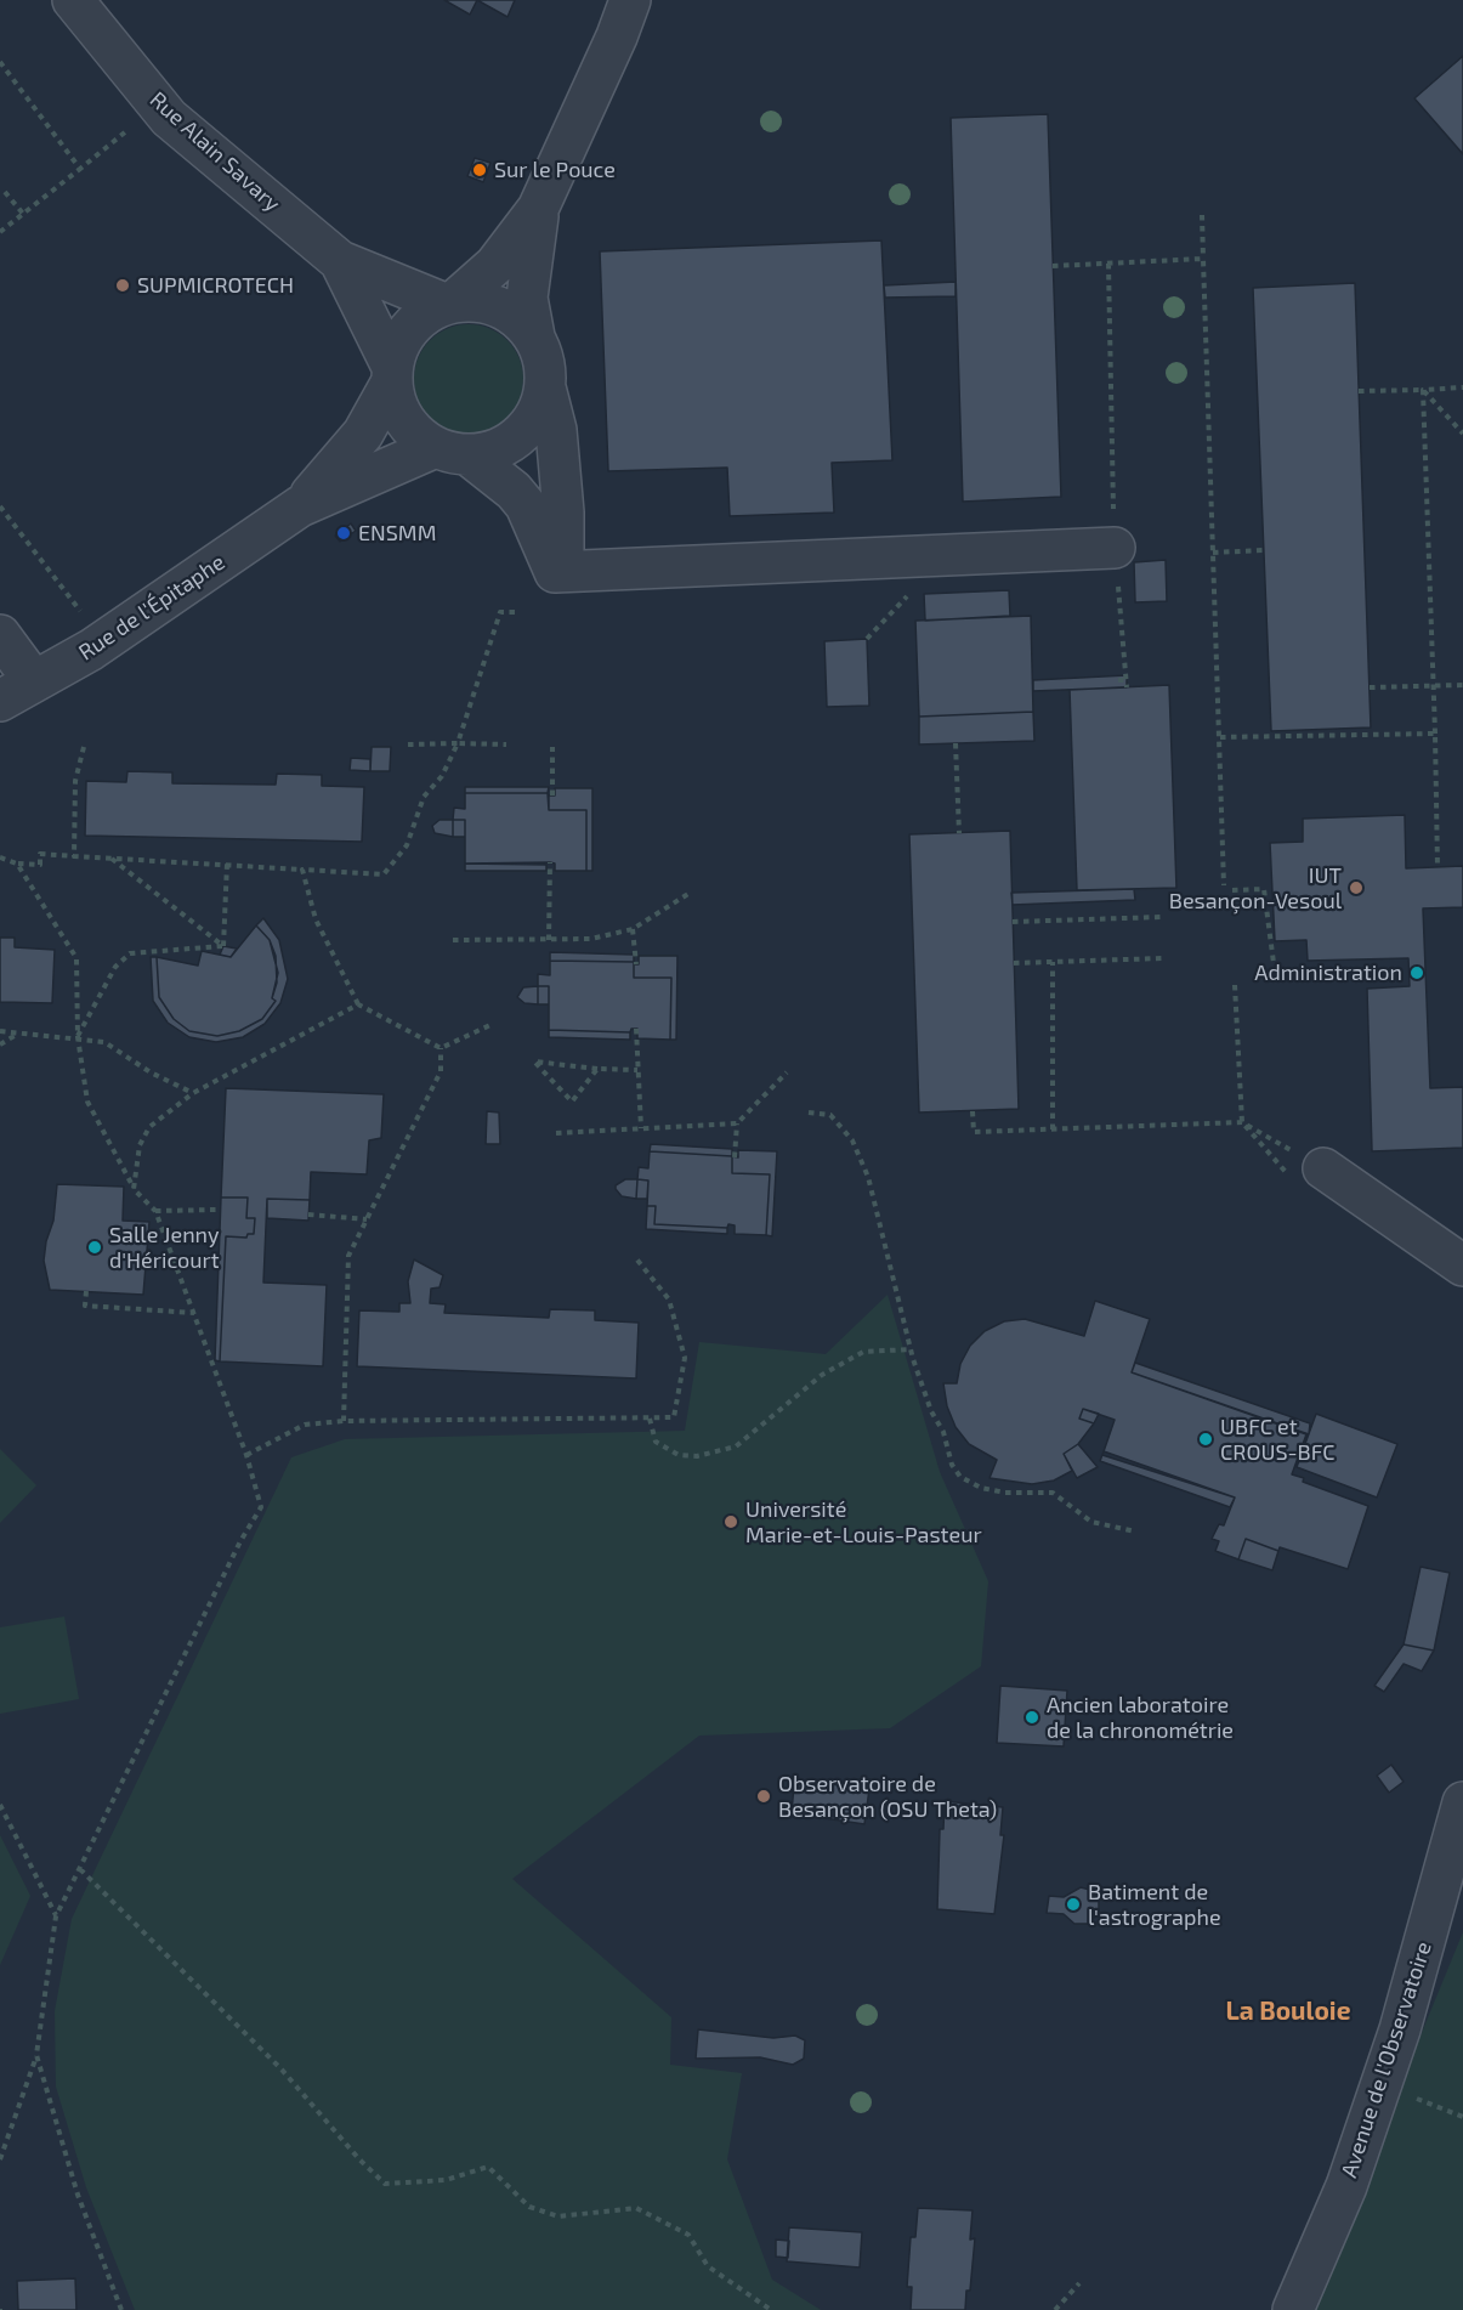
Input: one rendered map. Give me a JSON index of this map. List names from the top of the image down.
{
  "streets": {
    "street": ["Rue Alain Savary", "Rue de l'Épitaphe", "Avenue de l'Observatoire"]
  },
  "crossings": [
    ["Rue Alain Savary", "Rue de l'Épitaphe"]
  ],
  "districts": ["La Bouloie"],
  "places": [
    "Sur le Pouce",
    "SUPMICROTECH",
    "ENSMM",
    "IUT Besançon-Vesoul",
    "Administration",
    "Salle Jenny d'Héricourt",
    "UBFC et CROUS-BFC",
    "Université Marie-et-Louis-Pasteur",
    "Ancien laboratoire de la chronométrie",
    "Observatoire de Besançon (OSU Theta)",
    "Batiment de l'astrographe"
  ]
}
